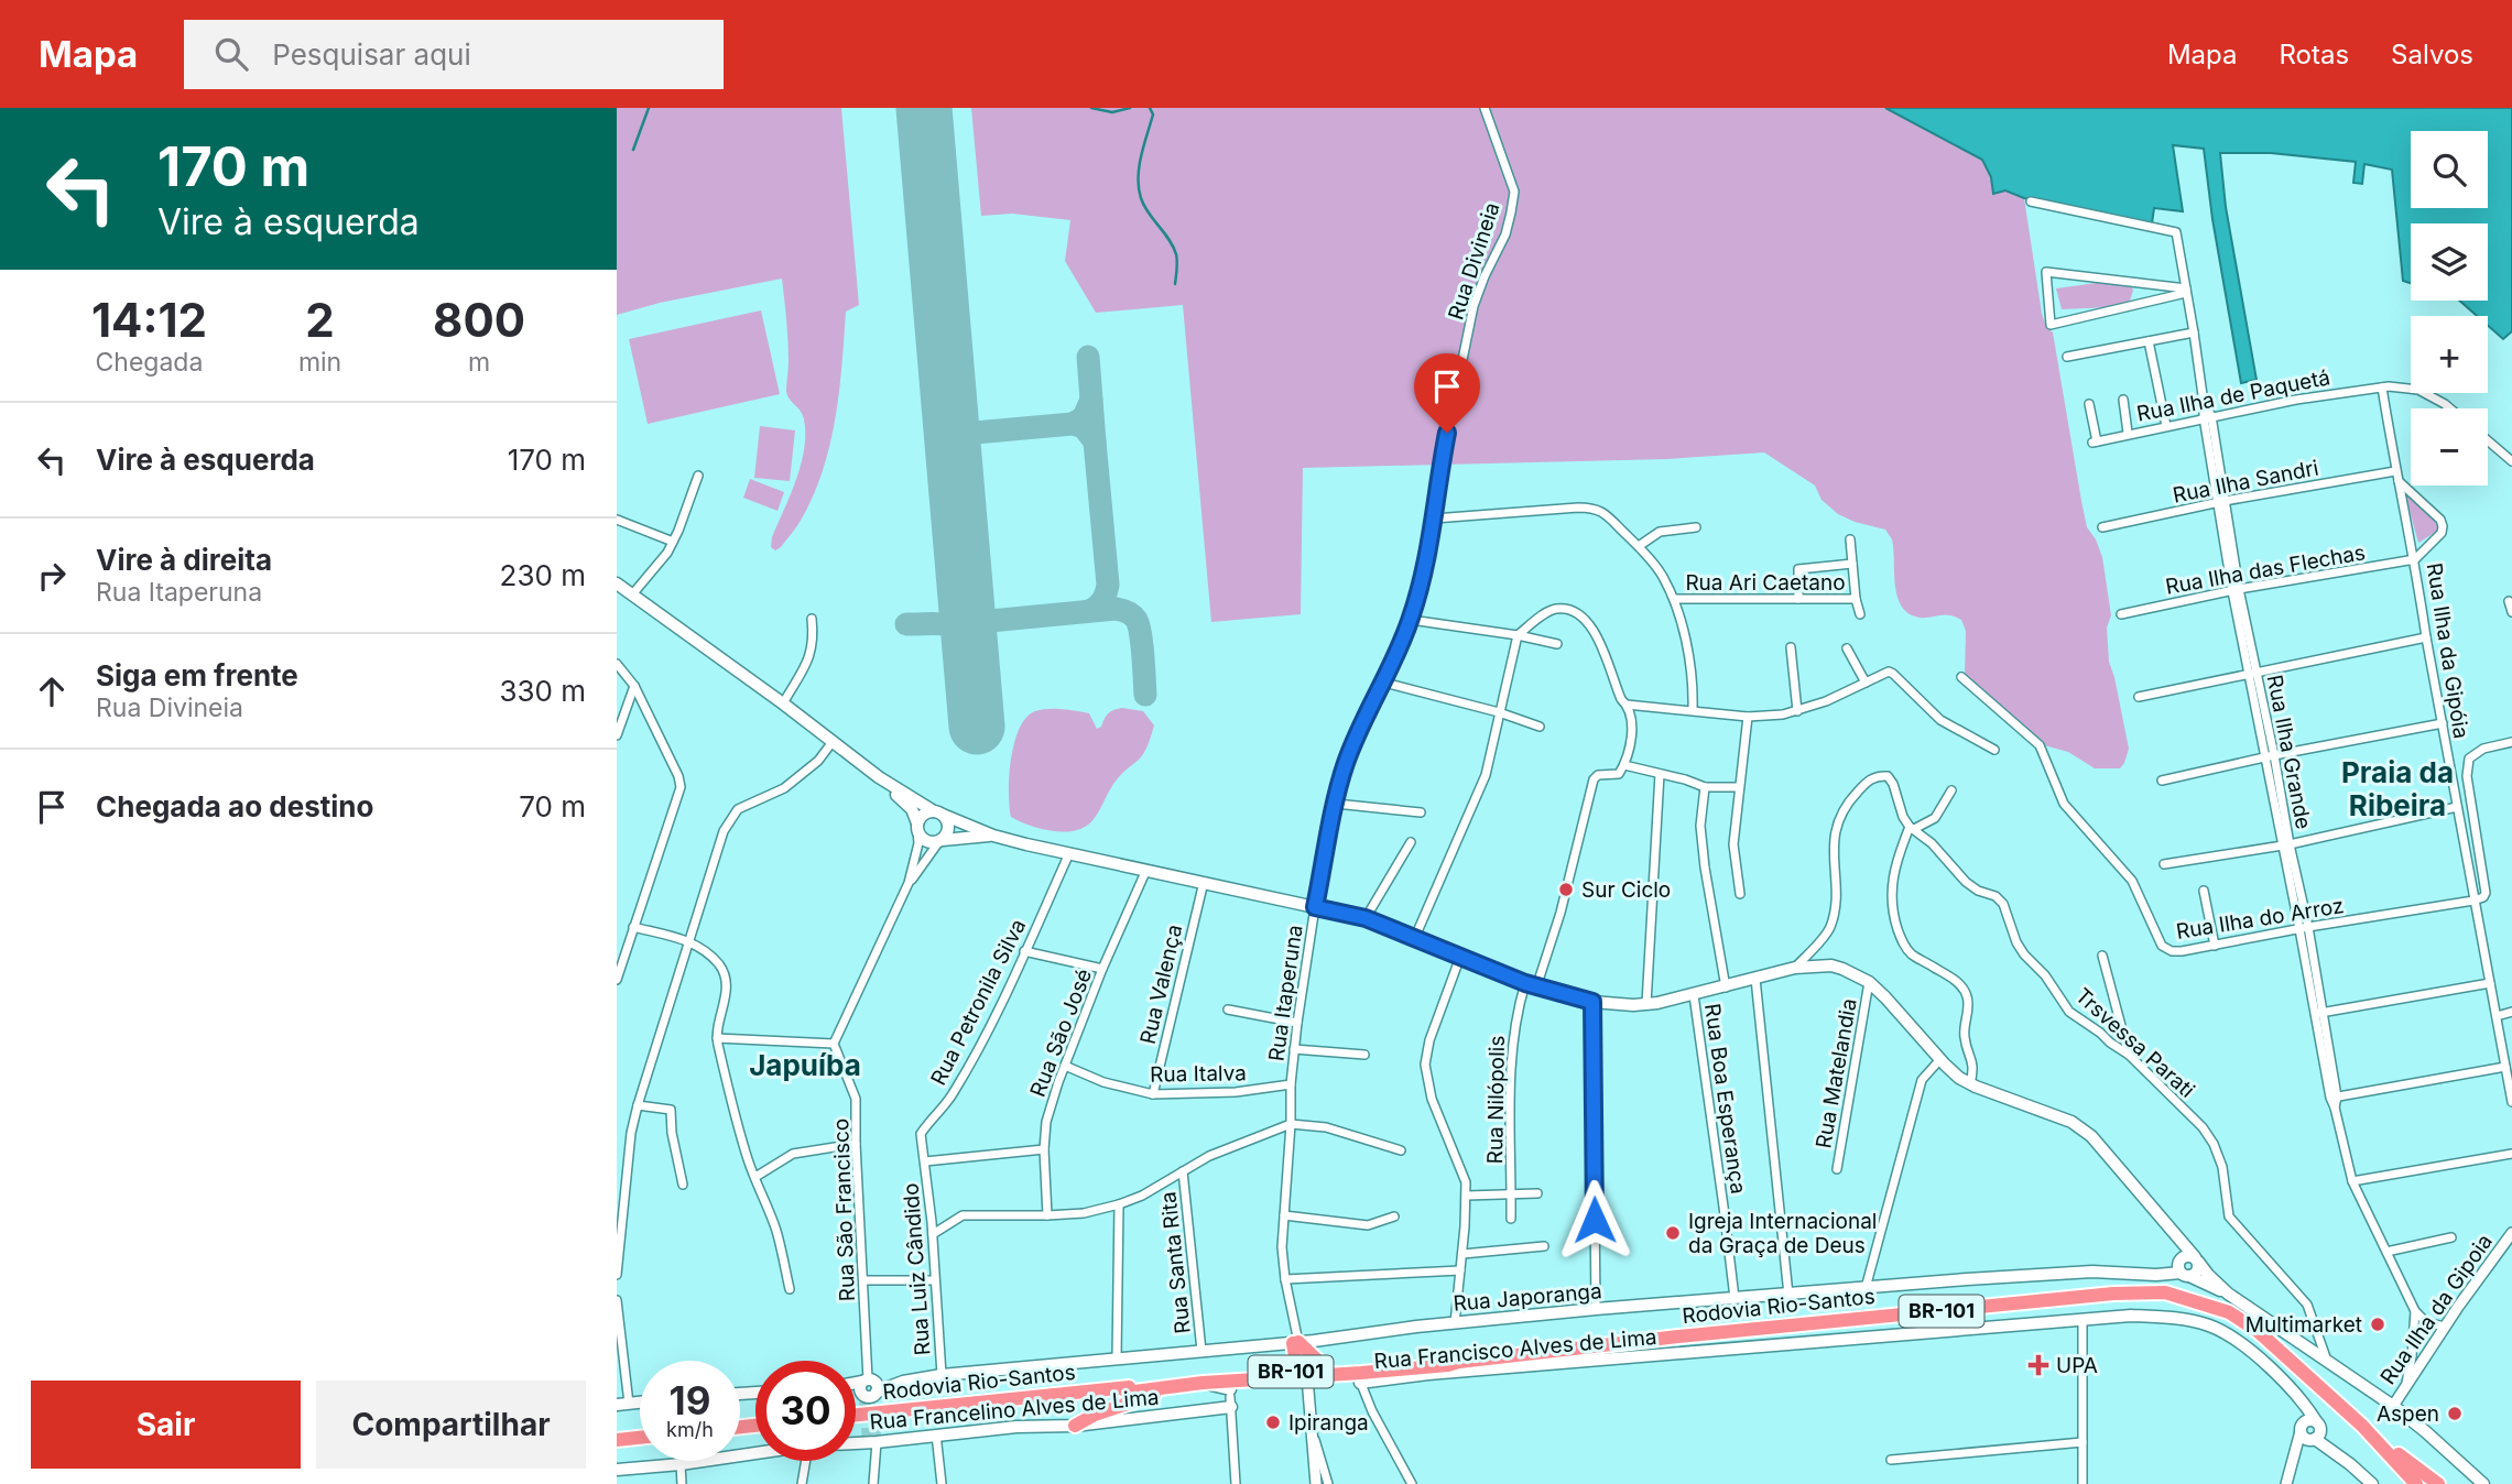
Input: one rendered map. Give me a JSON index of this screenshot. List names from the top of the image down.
{
  "streets": {
    "highway": ["Rodovia Rio-Santos", "BR-101"],
    "main road": ["Rua Japoranga", "Rua Francisco Alves de Lima", "Rua Francelino Alves de Lima"],
    "street": [
      "Rua Divineia",
      "Rua Ilha de Paquetá",
      "Rua Ilha Sandri",
      "Rua Ilha das Flechas",
      "Rua Ari Caetano",
      "Rua Ilha da Gipóia",
      "Rua Ilha Grande",
      "Rua Ilha do Arroz",
      "Rua Valença",
      "Rua Itaperuna",
      "Rua Petronila Silva",
      "Rua São José",
      "Trsvessa Parati",
      "Rua Italva",
      "Rua Matelandia",
      "Rua Boa Esperança",
      "Rua Nilópolis",
      "Rua São Francisco",
      "Rua Santa Rita",
      "Rua Luiz Cândido",
      "Rua Ilha da Gipoia"
    ]
  },
  "crossings": [
    ["Rua Divineia", "Rua Itaperuna"],
    ["Rua Ilha de Paquetá", "Rua Ilha da Gipóia"],
    ["Rua Ilha de Paquetá", "Rua Ilha Grande"],
    ["Rua Ilha Sandri", "Rua Ilha da Gipóia"],
    ["Rua Ilha Sandri", "Rua Ilha Grande"],
    ["Rua Ilha das Flechas", "Rua Ilha da Gipóia"],
    ["Rua Ilha das Flechas", "Rua Ilha Grande"],
    ["Rua Ilha da Gipóia", "Rua Ilha do Arroz"],
    ["Rua Ilha Grande", "Rua Ilha do Arroz"],
    ["Rua Ilha Grande", "Rua Ilha da Gipoia"],
    ["Rua Valença", "Rua Italva"],
    ["Rua Itaperuna", "Rua Italva"],
    ["Rua Itaperuna", "Rua Japoranga"],
    ["Rua Petronila Silva", "Rua Luiz Cândido"],
    ["Rua São José", "Rua Italva"],
    ["Rua Boa Esperança", "Rua Japoranga"],
    ["Rua São Francisco", "Rua Japoranga"],
    ["Rua Santa Rita", "Rua Japoranga"],
    ["Rua Luiz Cândido", "Rua Japoranga"],
    ["Rodovia Rio-Santos", "Rua Francisco Alves de Lima"],
    ["Rodovia Rio-Santos", "Rua Francelino Alves de Lima"]
  ],
  "districts": ["Praia da Ribeira", "Japuíba"],
  "places": {
    "other": [
      "Sur Ciclo",
      "Igreja Internacional da Graça de Deus",
      "Multimarket",
      "Aspen",
      "Ipiranga"
    ],
    "health": ["UPA"]
  },
  "page": {
    "header": "Mapa",
    "search": "Pesquisar aqui",
    "nav": ["Mapa", "Rotas", "Salvos"],
    "turn": ["170 m", "Vire à esquerda"],
    "map_buttons": ["+", "−"],
    "eta": [
      "14:12",
      "Chegada",
      "2",
      "min",
      "800",
      "m"
    ],
    "list": [
      {
        "name": "Vire à esquerda",
        "value": "170 m"
      },
      {
        "name": "Vire à direita",
        "note": "Rua Itaperuna",
        "value": "230 m"
      },
      {
        "name": "Siga em frente",
        "note": "Rua Divineia",
        "value": "330 m"
      },
      {
        "name": "Chegada ao destino",
        "value": "70 m"
      }
    ],
    "speed": "19 km/h",
    "limit": "30",
    "buttons": ["Sair", "Compartilhar"]
  }
}
